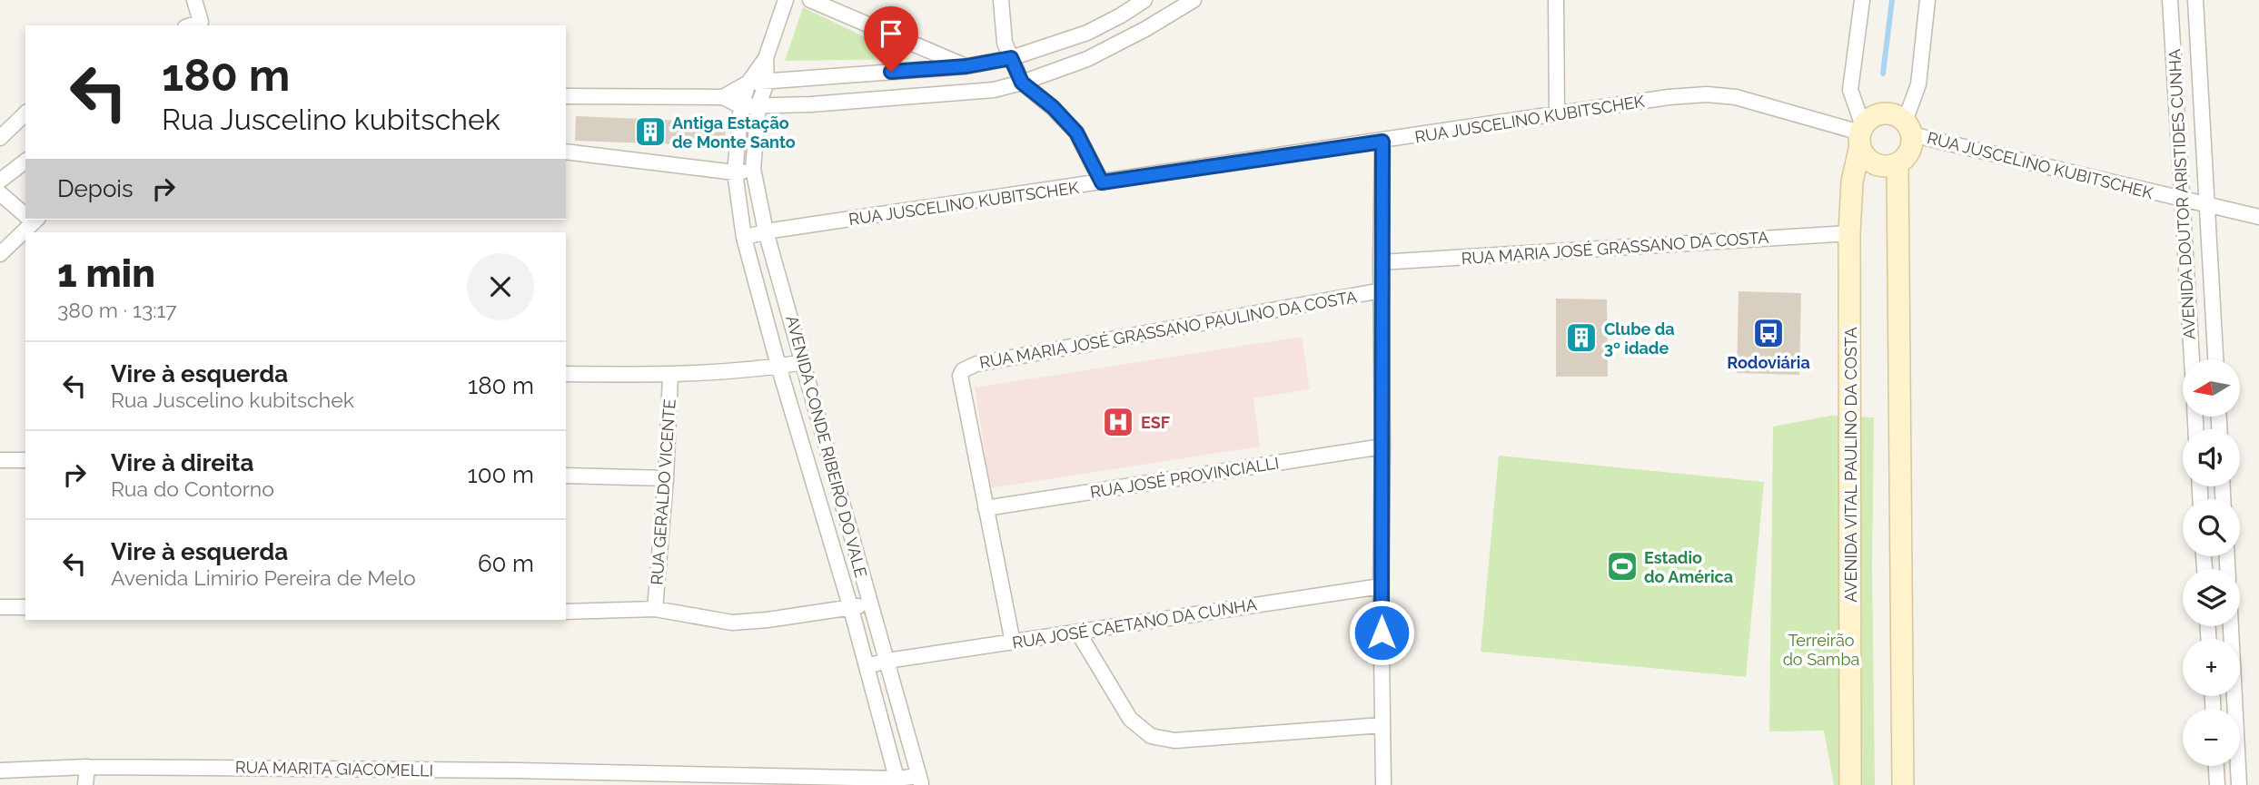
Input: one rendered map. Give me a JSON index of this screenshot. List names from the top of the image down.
{
  "streets": {
    "street": [
      "RUA JUSCELINO KUBITSCHEK",
      "AVENIDA DOUTOR ARISTIDES CUNHA",
      "RUA MARIA JOSÉ GRASSANO DA COSTA",
      "RUA MARIA JOSÉ GRASSANO PAULINO DA COSTA",
      "AVENIDA CONDE RIBEIRO DO VALE",
      "AVENIDA VITAL PAULINO DA COSTA",
      "RUA JOSÉ PROVINCIALLI",
      "RUA GERALDO VICENTE",
      "RUA JOSÉ CAETANO DA CUNHA",
      "RUA MARITA GIACOMELLI"
    ]
  },
  "crossings": [
    ["RUA JUSCELINO KUBITSCHEK", "AVENIDA DOUTOR ARISTIDES CUNHA"],
    ["RUA JUSCELINO KUBITSCHEK", "AVENIDA CONDE RIBEIRO DO VALE"],
    ["RUA JUSCELINO KUBITSCHEK", "AVENIDA VITAL PAULINO DA COSTA"],
    ["RUA MARIA JOSÉ GRASSANO DA COSTA", "AVENIDA VITAL PAULINO DA COSTA"],
    ["RUA MARIA JOSÉ GRASSANO PAULINO DA COSTA", "RUA JOSÉ PROVINCIALLI"],
    ["AVENIDA CONDE RIBEIRO DO VALE", "RUA JOSÉ CAETANO DA CUNHA"],
    ["AVENIDA CONDE RIBEIRO DO VALE", "RUA MARITA GIACOMELLI"]
  ],
  "parks": ["Terreirão do Samba"],
  "places": {
    "building": ["Antiga Estação de Monte Santo", "Clube da 3º idade"],
    "bus stop": ["Rodoviária"],
    "hospital": ["ESF"],
    "sports": ["Estadio do América"]
  },
  "north": "left",
  "page": {
    "turn": ["180 m", "Rua Juscelino kubitschek"],
    "then": "Depois",
    "heading": ["1 min", "380 m · 13:17"],
    "list": [
      {
        "name": "Vire à esquerda",
        "note": "Rua Juscelino kubitschek",
        "value": "180 m"
      },
      {
        "name": "Vire à direita",
        "note": "Rua do Contorno",
        "value": "100 m"
      },
      {
        "name": "Vire à esquerda",
        "note": "Avenida Limirio Pereira de Melo",
        "value": "60 m"
      }
    ],
    "map_buttons": ["+", "−"]
  }
}
